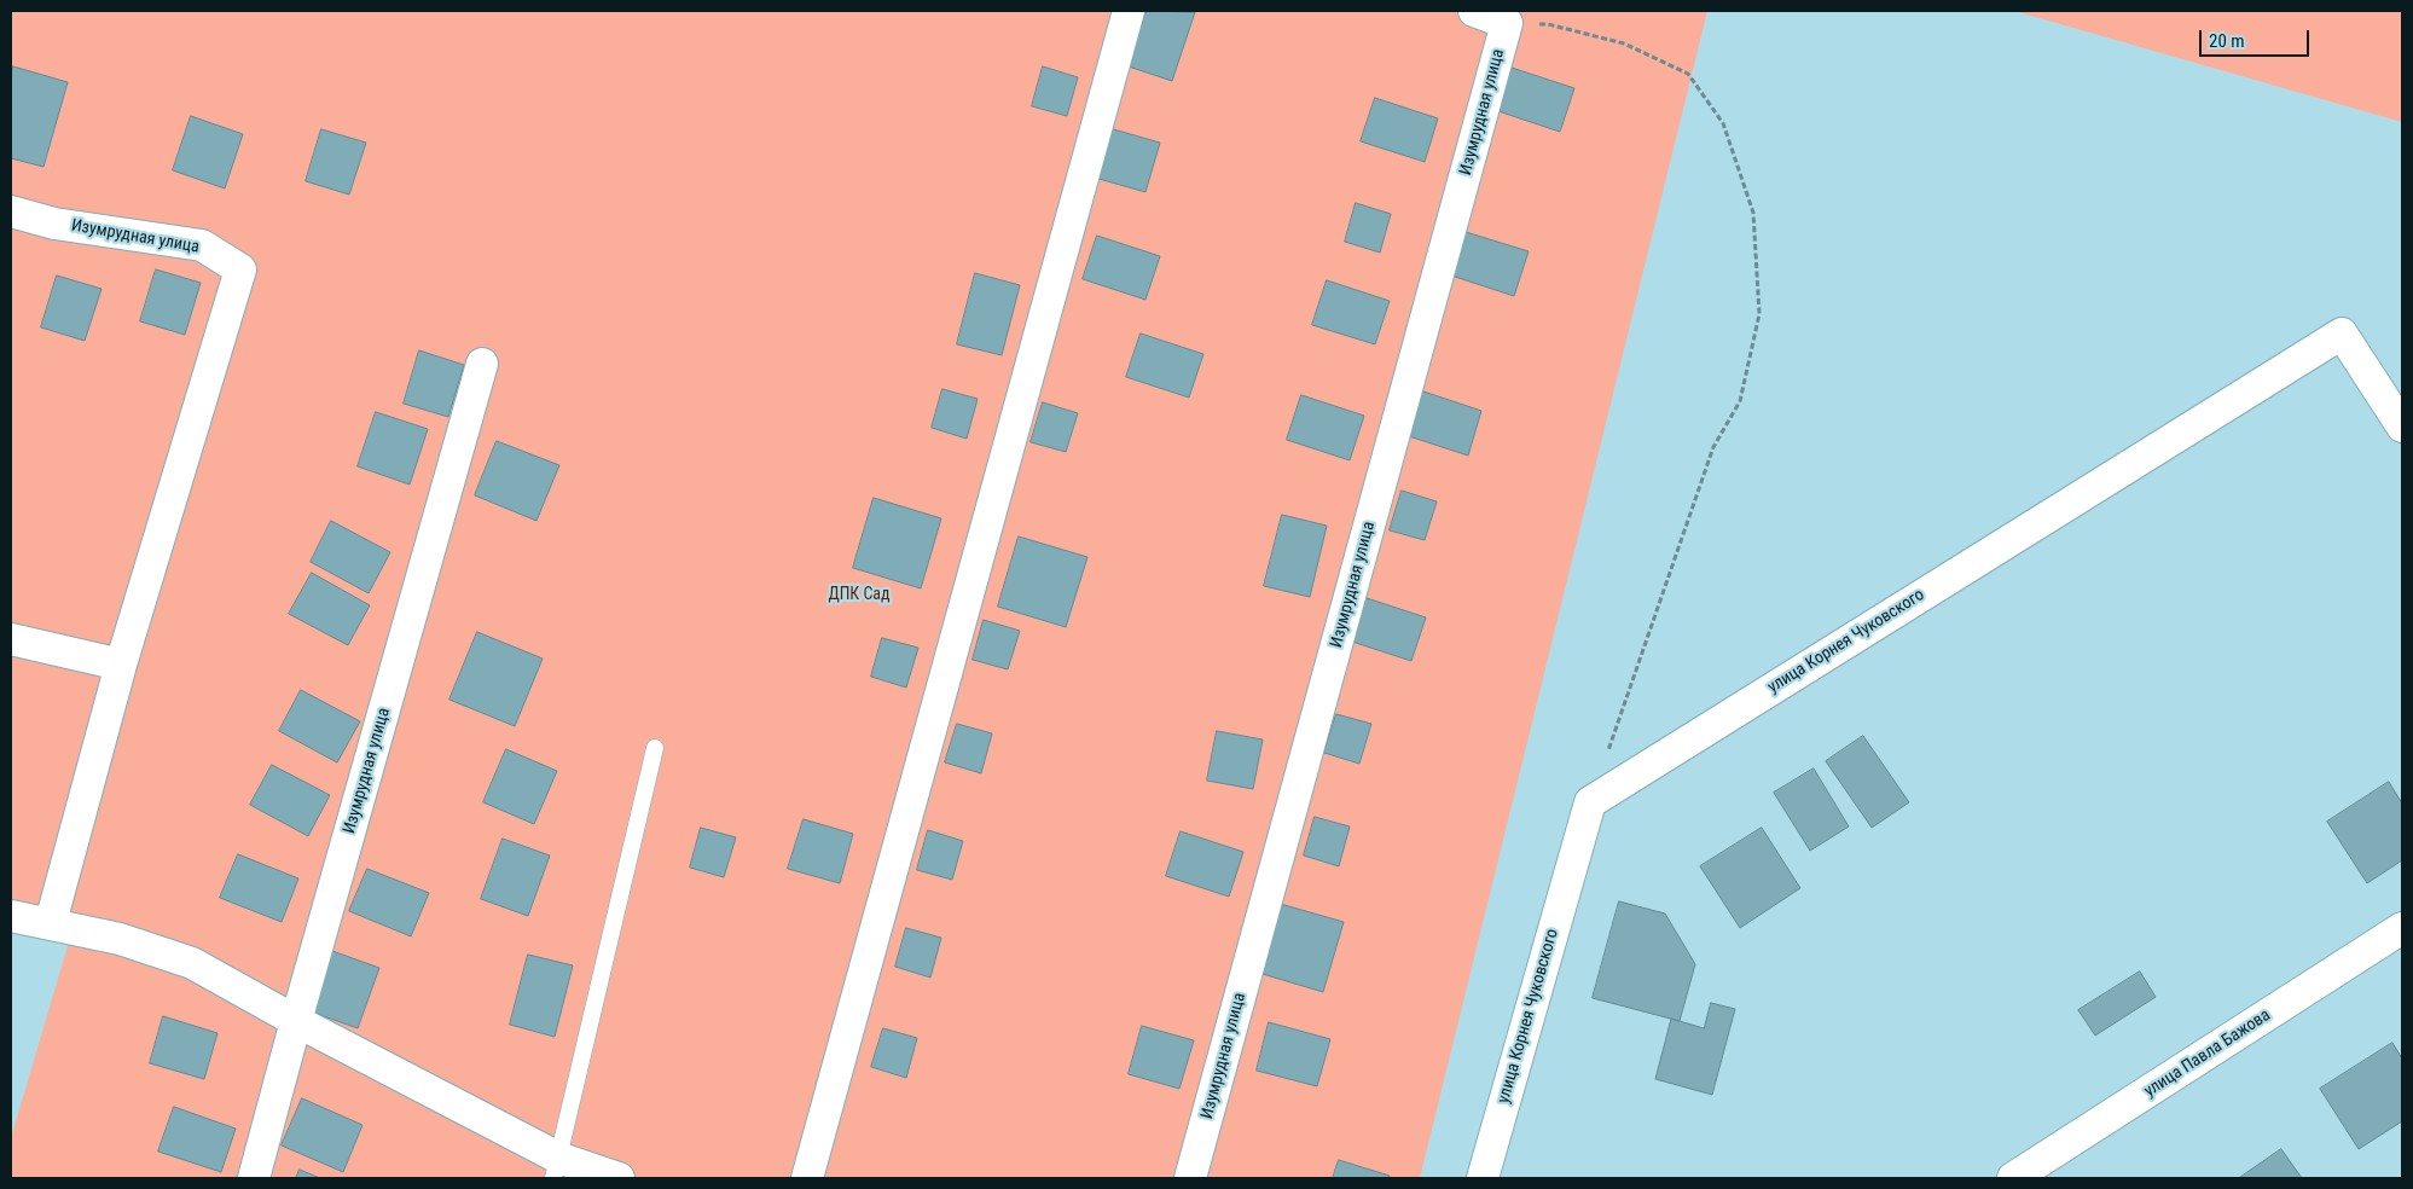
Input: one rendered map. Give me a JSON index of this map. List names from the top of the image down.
{
  "streets": {
    "street": ["Изумрудная улица", "улица Корнея Чуковского", "улица Павла Бажова"]
  },
  "parks": ["ДПК Сад"],
  "scale_bar": "20 m"
}
